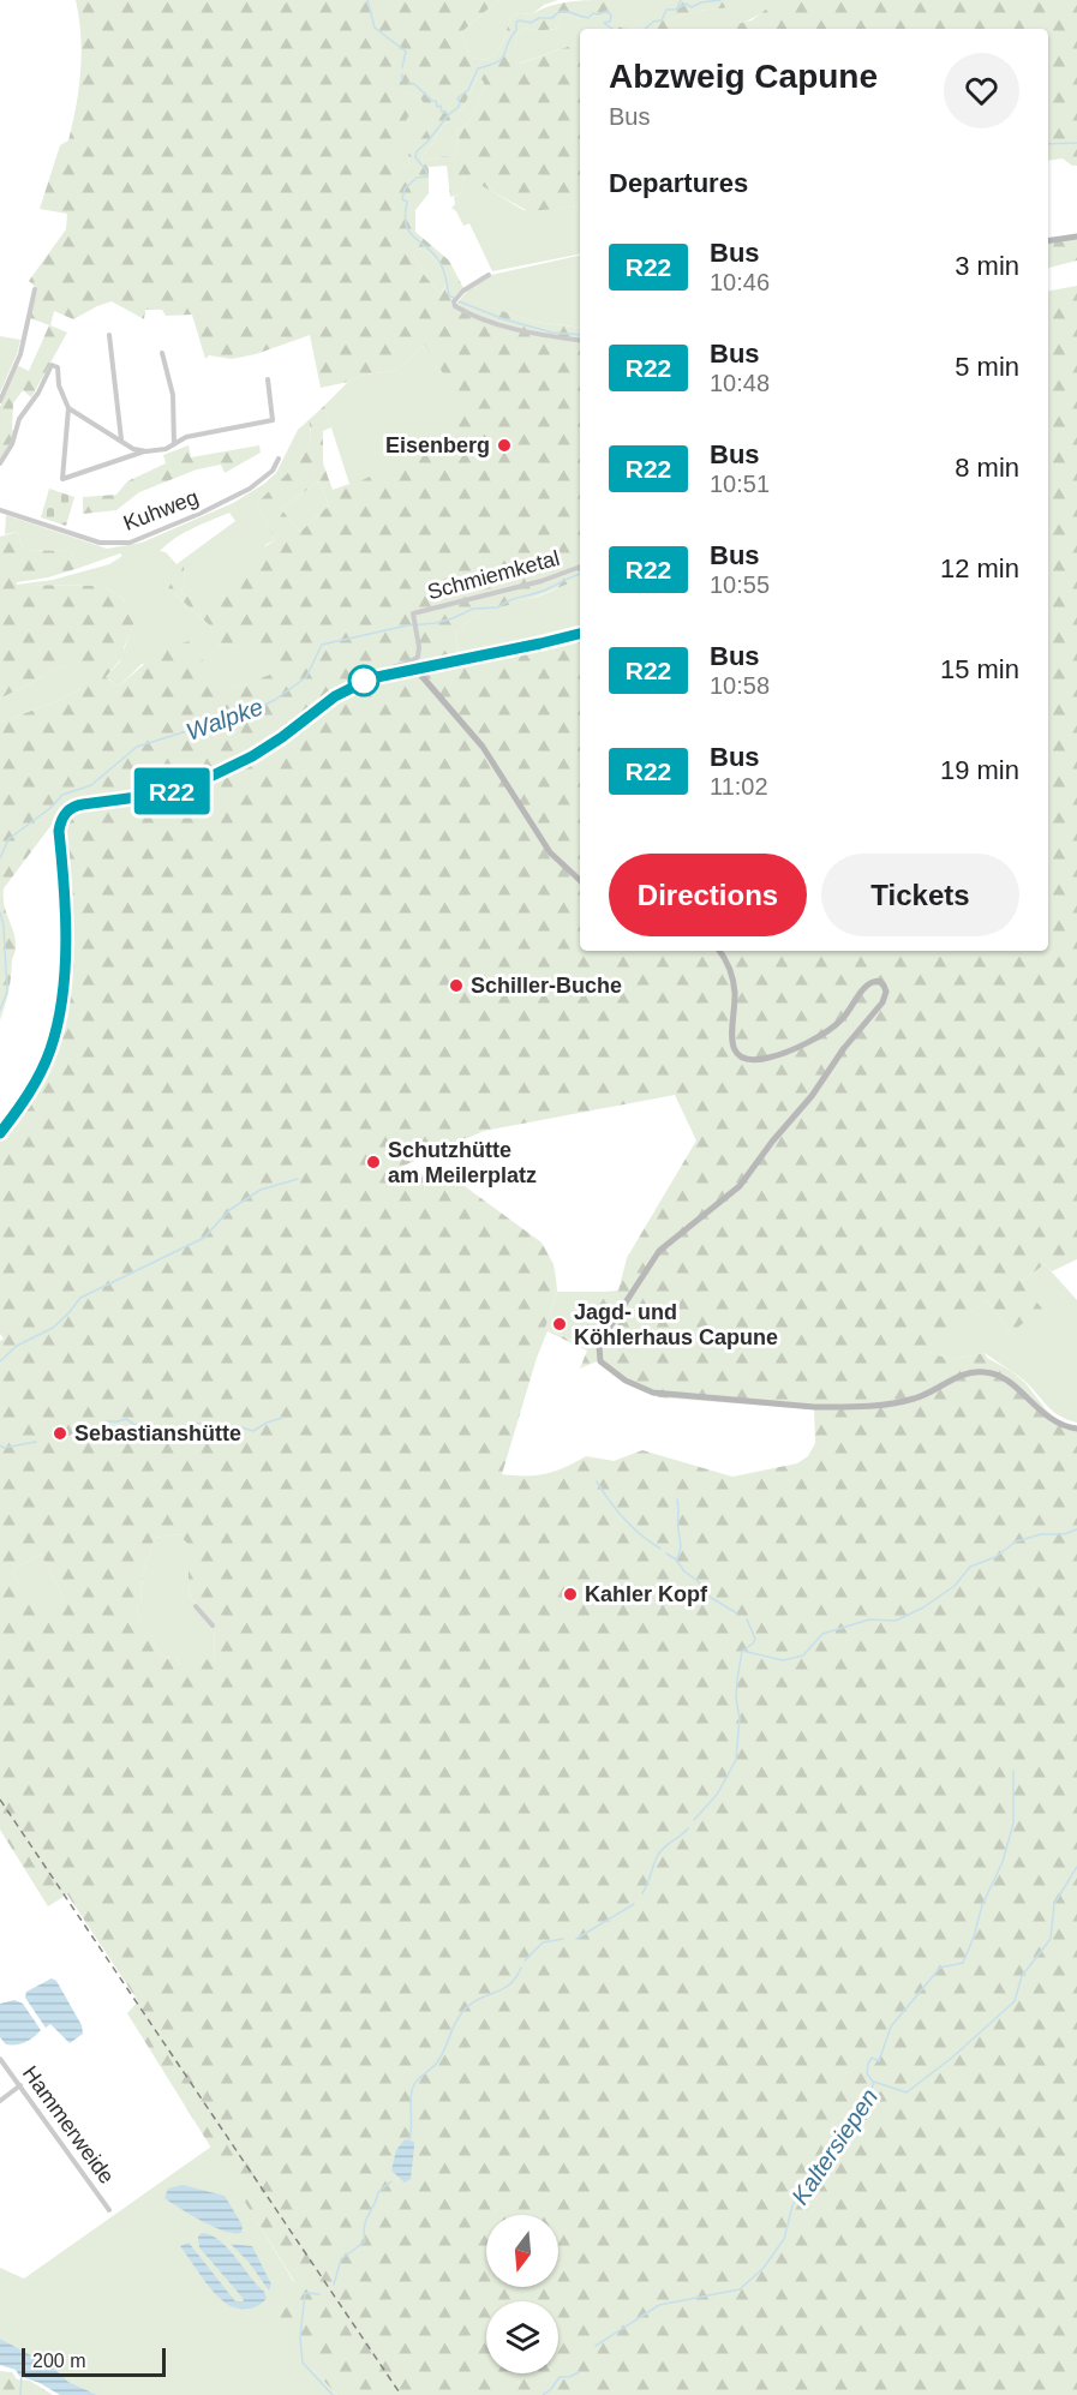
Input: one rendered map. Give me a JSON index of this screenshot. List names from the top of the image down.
{
  "streets": {
    "street": ["Kuhweg", "Schmiemketal", "Hammerweide"]
  },
  "water": ["Walpke", "Kaltersiepen"],
  "places": [
    "Eisenberg",
    "Schiller-Buche",
    "Schutzhütte am Meilerplatz",
    "Jagd- und Köhlerhaus Capune",
    "Sebastianshütte",
    "Kahler Kopf"
  ],
  "lines": ["bus line R22"],
  "scale_bar": "200 m",
  "north": "bottom",
  "page": {
    "on_map": "R22",
    "heading": [
      ["Abzweig Capune", "Bus"],
      "Departures"
    ],
    "list": [
      {
        "mark": "R22",
        "name": "Bus",
        "note": "10:46",
        "value": "3 min"
      },
      {
        "mark": "R22",
        "name": "Bus",
        "note": "10:48",
        "value": "5 min"
      },
      {
        "mark": "R22",
        "name": "Bus",
        "note": "10:51",
        "value": "8 min"
      },
      {
        "mark": "R22",
        "name": "Bus",
        "note": "10:55",
        "value": "12 min"
      },
      {
        "mark": "R22",
        "name": "Bus",
        "note": "10:58",
        "value": "15 min"
      },
      {
        "mark": "R22",
        "name": "Bus",
        "note": "11:02",
        "value": "19 min"
      }
    ],
    "buttons": ["Directions", "Tickets"],
    "scale": "200 m"
  }
}
